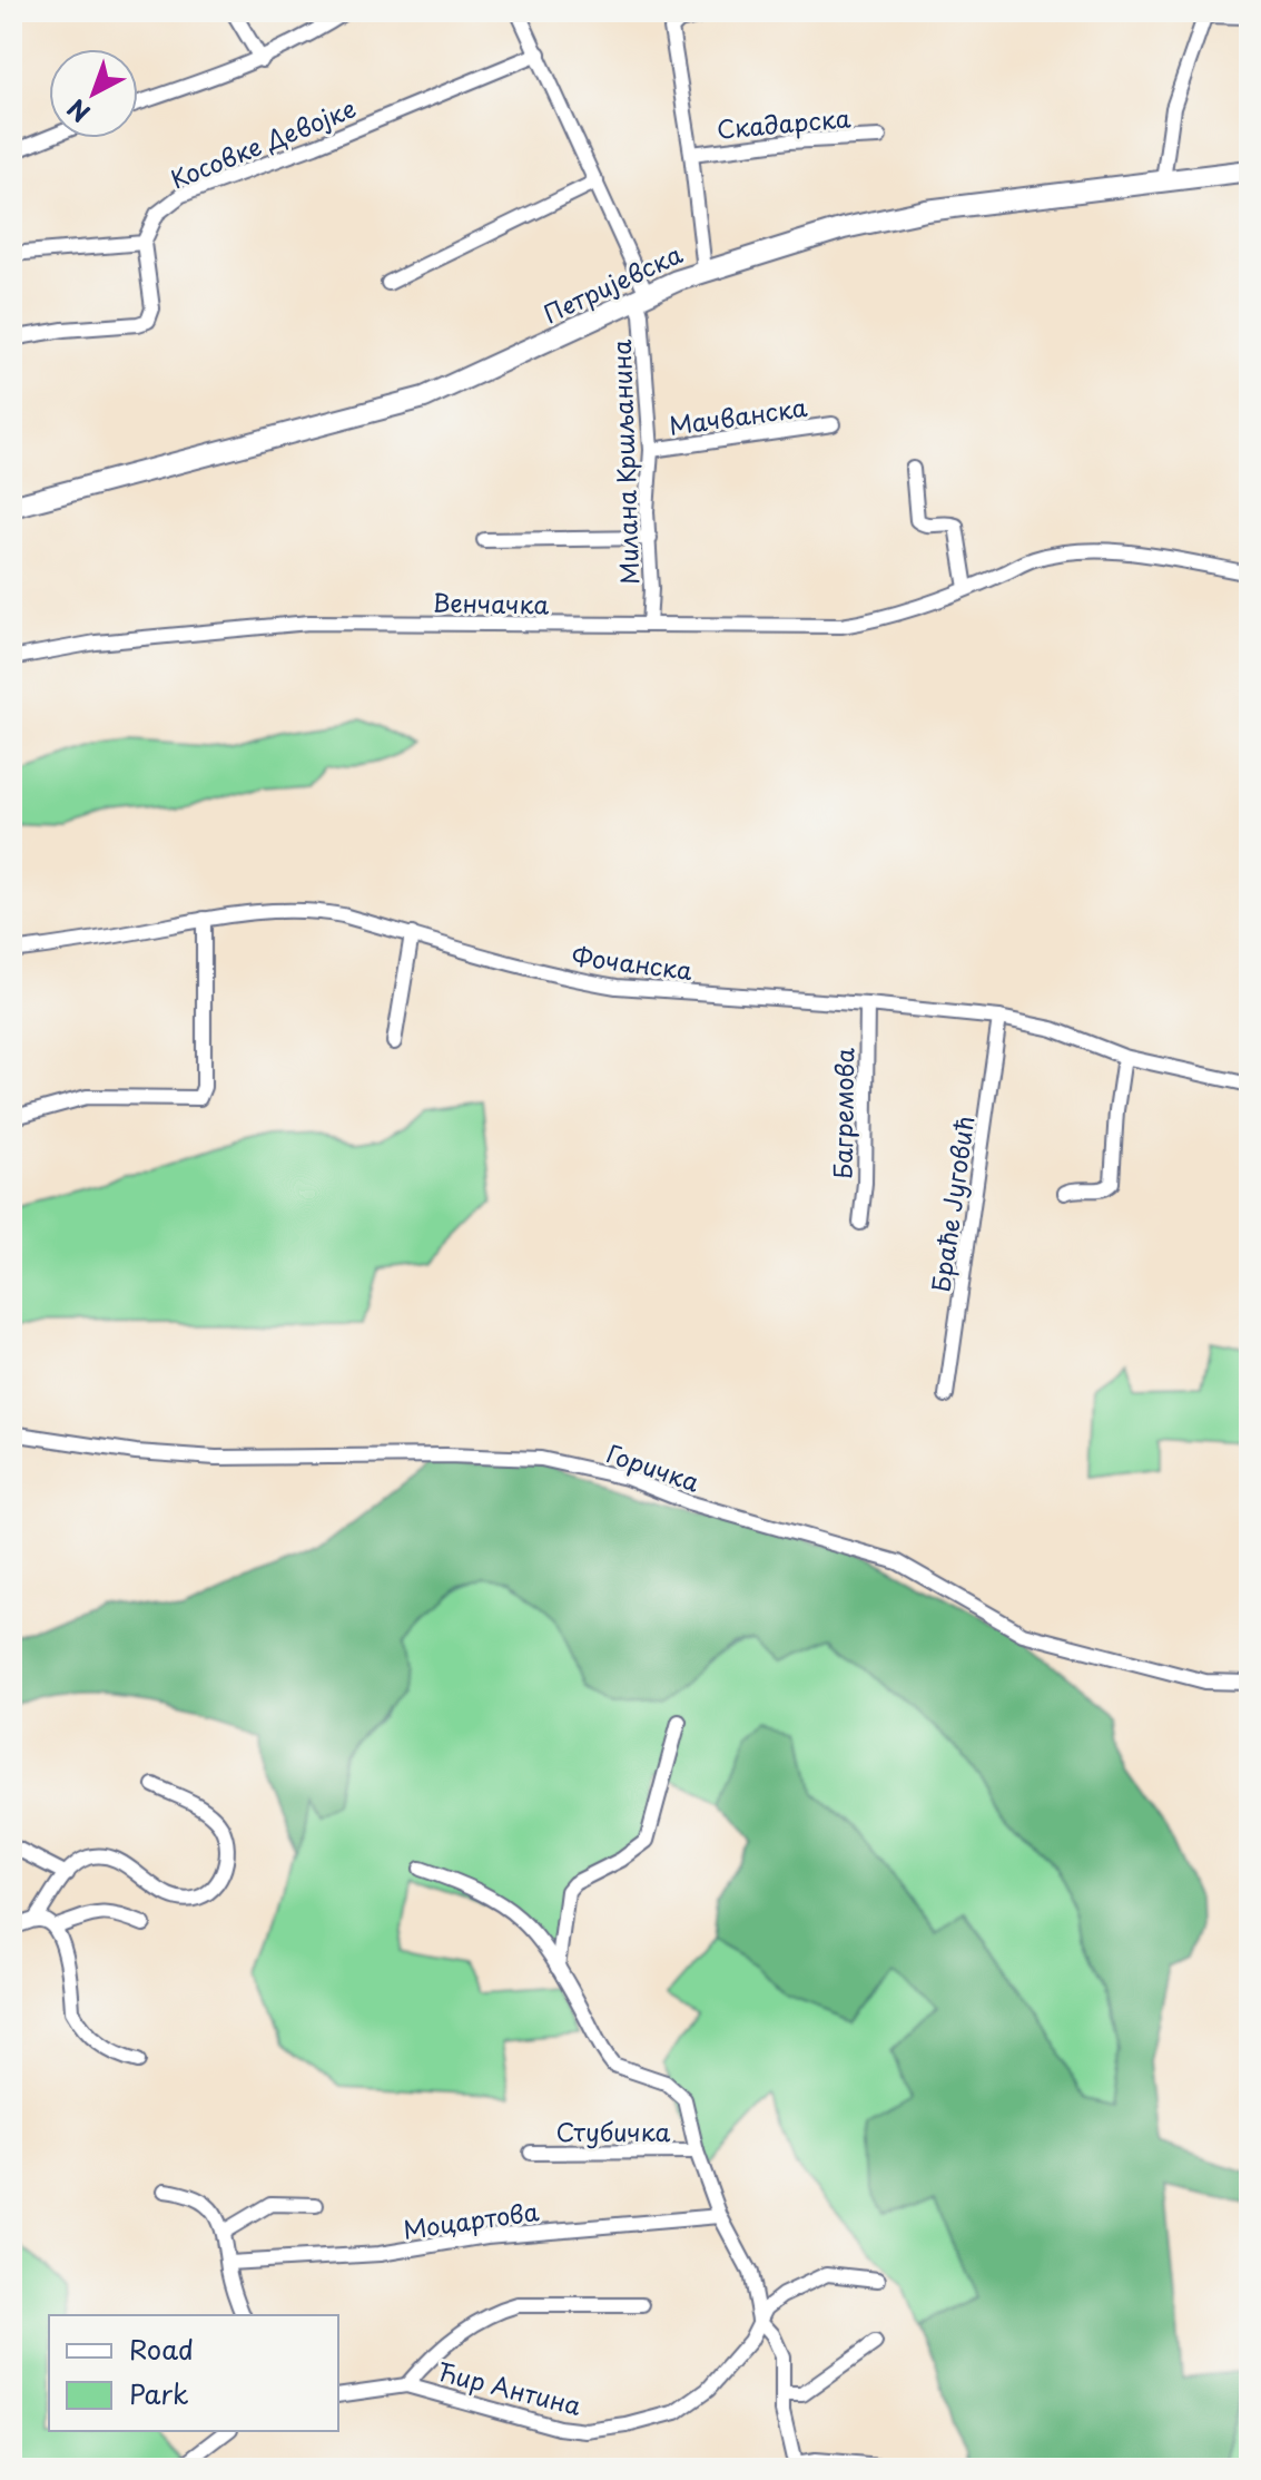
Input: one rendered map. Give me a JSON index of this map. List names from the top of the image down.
{
  "streets": {
    "main road": ["Петријевска"],
    "street": [
      "Скадарска",
      "Косовке Девојке",
      "Мачванска",
      "Милана Кршљанина",
      "Венчачка",
      "Фочанска",
      "Багремова",
      "Браће Југовић",
      "Горичка",
      "Стубичка",
      "Моцартова",
      "Ћир Антина"
    ]
  },
  "crossings": [
    ["Косовке Девојке", "Милана Кршљанина"],
    ["Петријевска", "Милана Кршљанина"],
    ["Мачванска", "Милана Кршљанина"],
    ["Милана Кршљанина", "Венчачка"],
    ["Фочанска", "Багремова"],
    ["Фочанска", "Браће Југовић"]
  ],
  "legend": ["Road", "Park"],
  "north": "bottom left"
}
